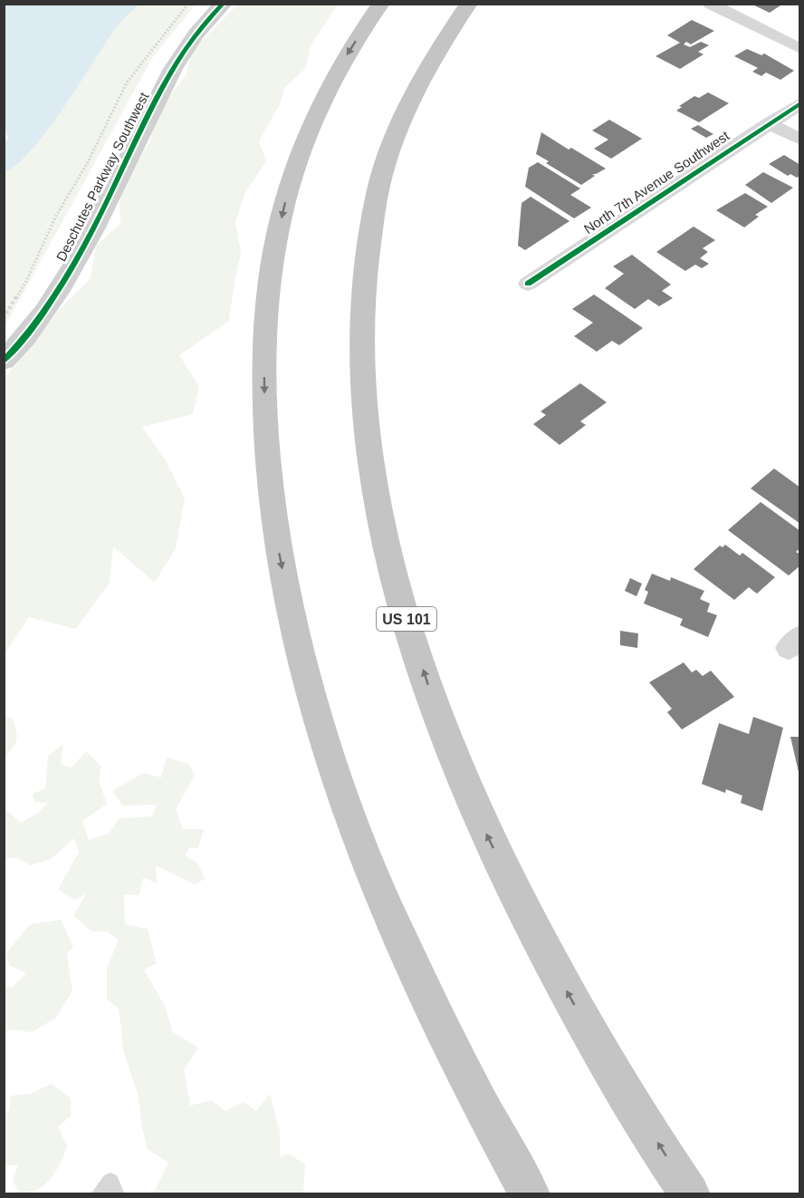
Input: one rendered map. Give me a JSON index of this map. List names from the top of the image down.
{
  "streets": {
    "highway": ["US 101"],
    "street": ["Deschutes Parkway Southwest", "North 7th Avenue Southwest"]
  }
}
